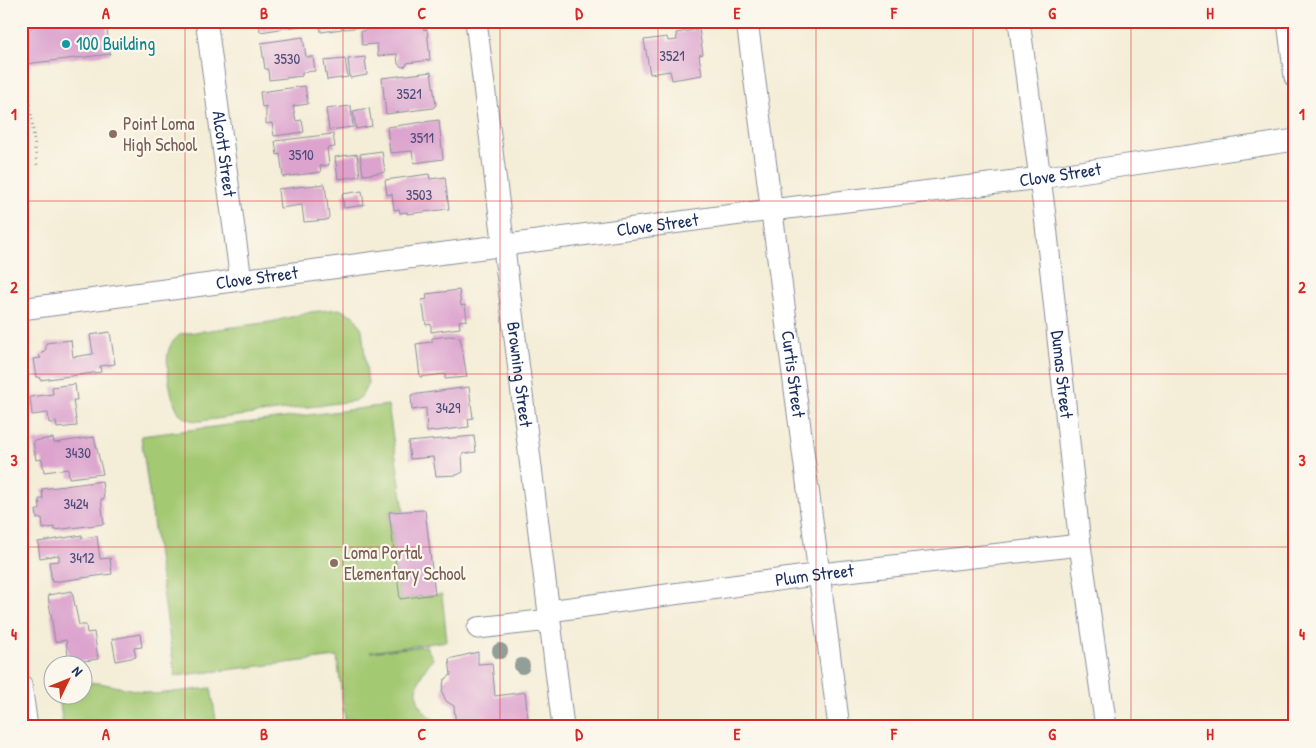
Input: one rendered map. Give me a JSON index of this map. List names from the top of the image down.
{
  "streets": {
    "street": [
      "Alcott Street",
      "Clove Street",
      "Browning Street",
      "Curtis Street",
      "Dumas Street",
      "Plum Street"
    ]
  },
  "crossings": [
    ["Alcott Street", "Clove Street"],
    ["Clove Street", "Browning Street"],
    ["Clove Street", "Curtis Street"],
    ["Clove Street", "Dumas Street"],
    ["Browning Street", "Plum Street"],
    ["Curtis Street", "Plum Street"],
    ["Dumas Street", "Plum Street"]
  ],
  "places": ["100 Building", "Point Loma High School", "Loma Portal Elementary School"],
  "house_numbers": [
    "3521",
    "3530",
    "3521",
    "3511",
    "3510",
    "3503",
    "3429",
    "3430",
    "3424",
    "3412"
  ],
  "north": "top right",
  "grid": {
    "columns": [
      "A",
      "B",
      "C",
      "D",
      "E",
      "F",
      "G",
      "H"
    ],
    "rows": [
      "1",
      "2",
      "3",
      "4"
    ]
  }
}
